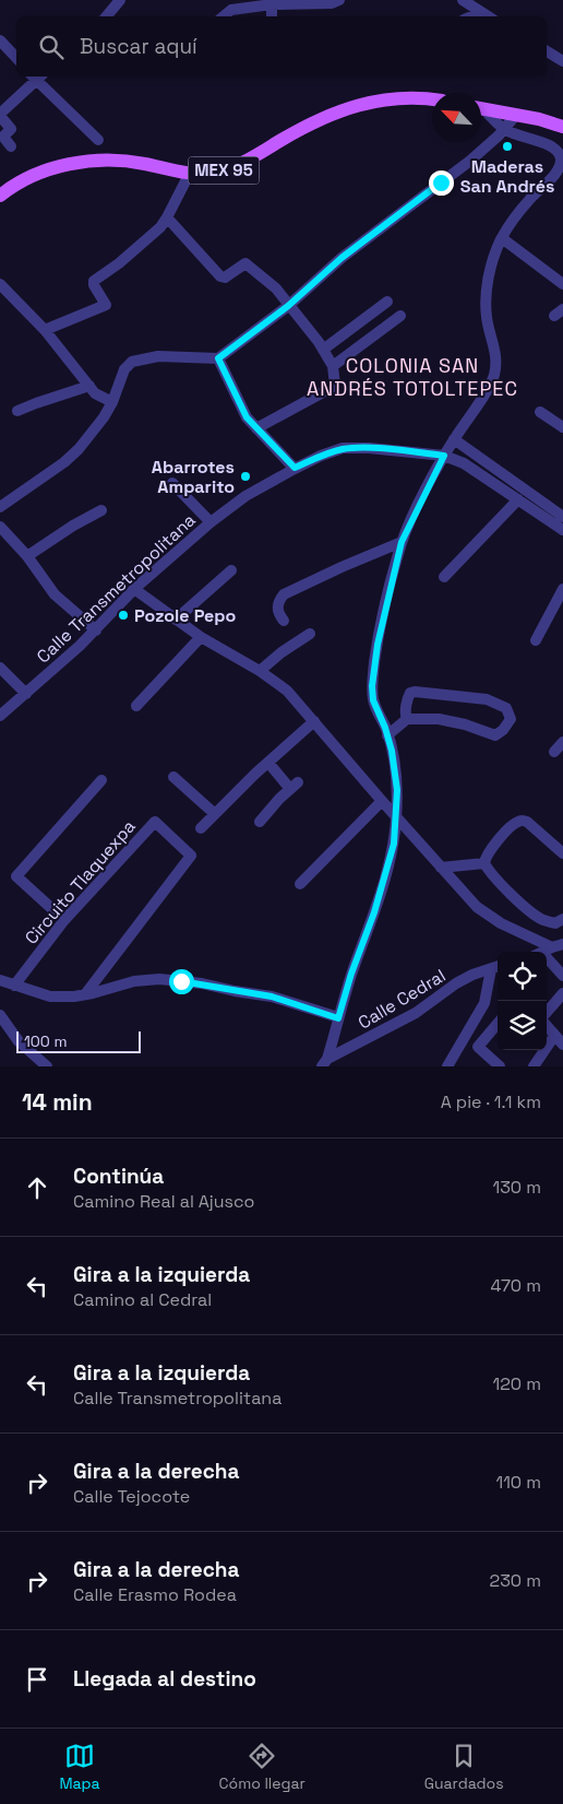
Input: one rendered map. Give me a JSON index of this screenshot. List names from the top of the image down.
{
  "streets": {
    "main road": ["MEX 95"],
    "street": ["Calle Transmetropolitana", "Circuito Tlaquexpa", "Calle Cedral"]
  },
  "districts": ["COLONIA SAN ANDRÉS TOTOLTEPEC"],
  "places": ["Maderas San Andrés", "Abarrotes Amparito", "Pozole Pepo"],
  "scale_bar": "100 m",
  "north": "top left",
  "page": {
    "search": "Buscar aquí",
    "scale": "100 m",
    "heading": ["14 min", "A pie · 1.1 km"],
    "list": [
      ["Continúa", "Camino Real al Ajusco", "130 m"],
      ["Gira a la izquierda", "Camino al Cedral", "470 m"],
      ["Gira a la izquierda", "Calle Transmetropolitana", "120 m"],
      ["Gira a la derecha", "Calle Tejocote", "110 m"],
      ["Gira a la derecha", "Calle Erasmo Rodea", "230 m"],
      "Llegada al destino"
    ],
    "nav": ["Mapa", "Cómo llegar", "Guardados"]
  }
}
